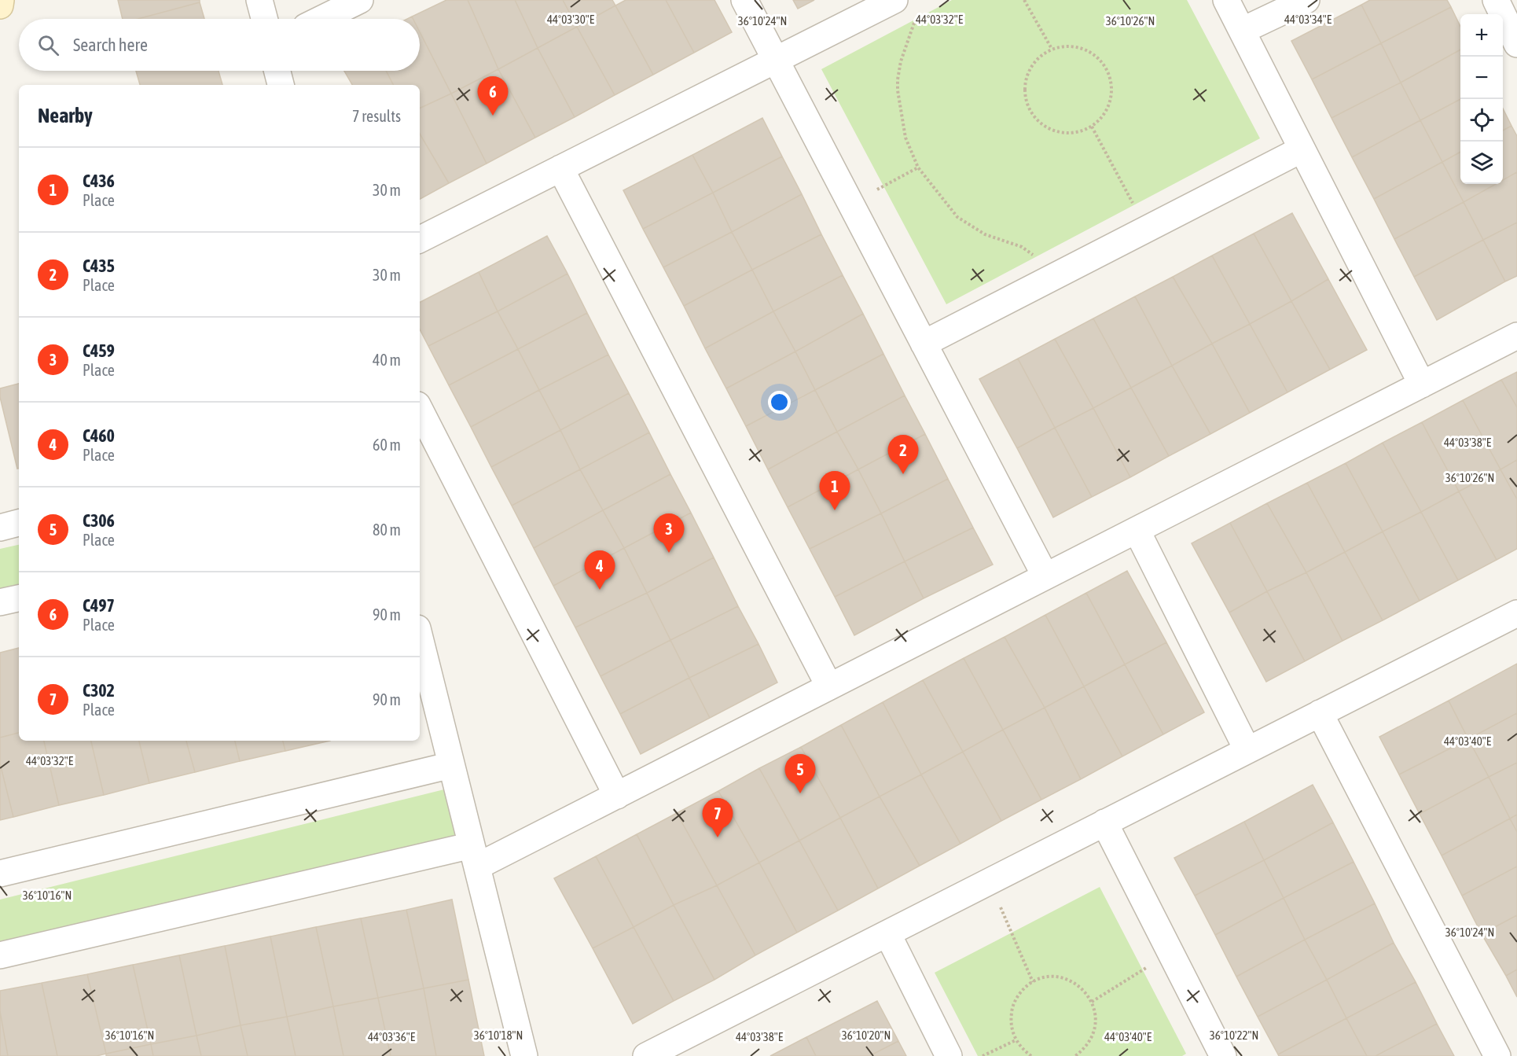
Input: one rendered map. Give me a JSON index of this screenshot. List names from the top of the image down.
{
  "page": {
    "map_buttons": ["+", "−"],
    "search": "Search here",
    "pins": [
      "6",
      "2",
      "1",
      "3",
      "4",
      "5",
      "7"
    ],
    "heading": ["Nearby", "7 results"],
    "list": [
      {
        "mark": "1",
        "name": "C436",
        "note": "Place",
        "value": "30 m"
      },
      {
        "mark": "2",
        "name": "C435",
        "note": "Place",
        "value": "30 m"
      },
      {
        "mark": "3",
        "name": "C459",
        "note": "Place",
        "value": "40 m"
      },
      {
        "mark": "4",
        "name": "C460",
        "note": "Place",
        "value": "60 m"
      },
      {
        "mark": "5",
        "name": "C306",
        "note": "Place",
        "value": "80 m"
      },
      {
        "mark": "6",
        "name": "C497",
        "note": "Place",
        "value": "90 m"
      },
      {
        "mark": "7",
        "name": "C302",
        "note": "Place",
        "value": "90 m"
      }
    ]
  },
  "coordinates": [
    "44°03'30\"E",
    "44°03'32\"E",
    "44°03'34\"E",
    "36°10'24\"N",
    "36°10'26\"N",
    "44°03'38\"E",
    "44°03'40\"E",
    "36°10'16\"N",
    "36°10'18\"N",
    "36°10'20\"N",
    "36°10'22\"N",
    "44°03'36\"E"
  ]
}
